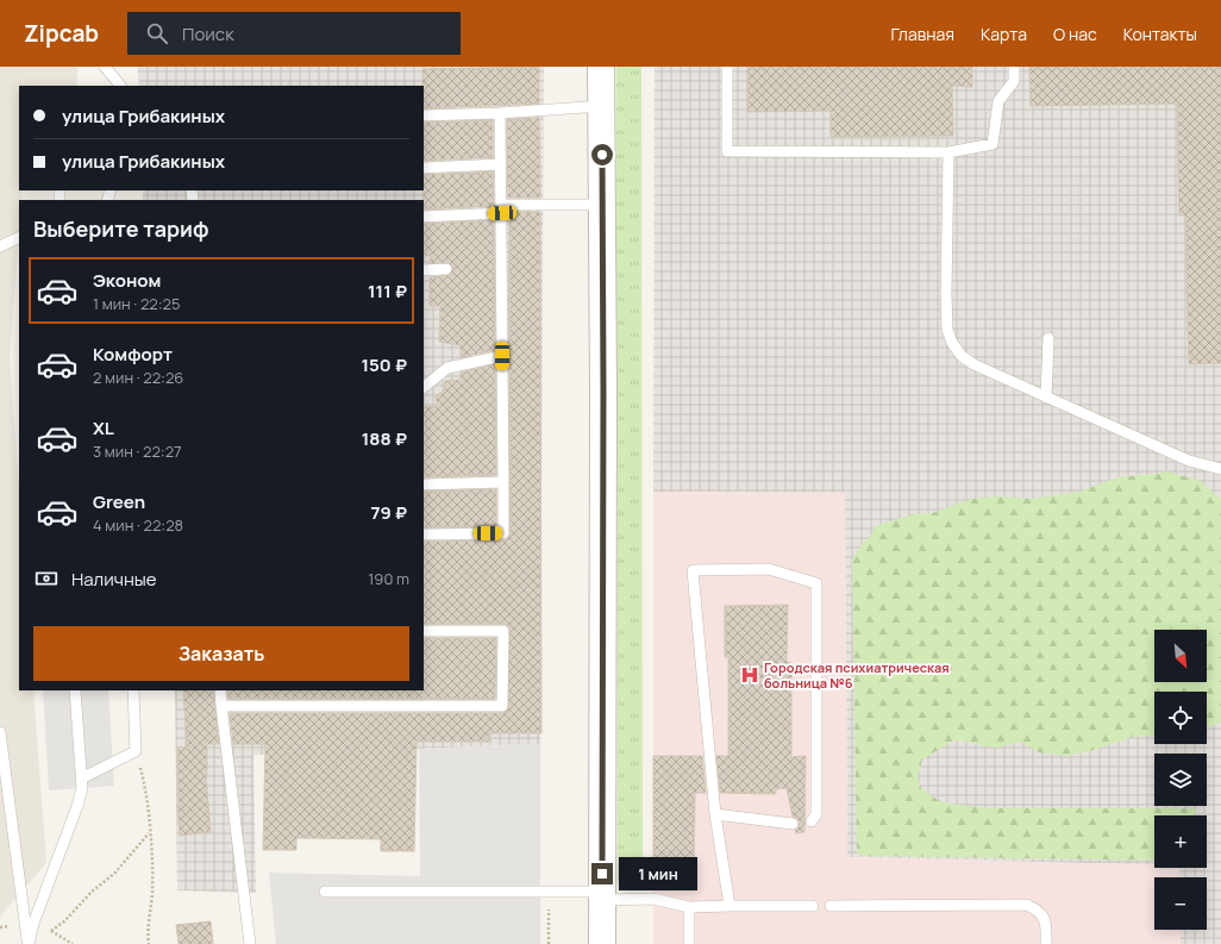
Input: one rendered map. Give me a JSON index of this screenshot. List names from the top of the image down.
{
  "places": {
    "hospital": ["Городская психиатрическая больница №6"]
  },
  "north": "bottom right",
  "page": {
    "header": "Zipcab",
    "search": "Поиск",
    "nav": [
      "Главная",
      "Карта",
      "О нас",
      "Контакты"
    ],
    "banner": ["улица Грибакиных", "улица Грибакиных"],
    "heading": "Выберите тариф",
    "list": [
      {
        "name": "Эконом",
        "note": "1 мин · 22:25",
        "value": "111 ₽"
      },
      {
        "name": "Комфорт",
        "note": "2 мин · 22:26",
        "value": "150 ₽"
      },
      {
        "name": "XL",
        "note": "3 мин · 22:27",
        "value": "188 ₽"
      },
      {
        "name": "Green",
        "note": "4 мин · 22:28",
        "value": "79 ₽"
      }
    ],
    "pay": ["Наличные", "190 m"],
    "buttons": "Заказать",
    "map_buttons": ["+", "−"],
    "bubble": "1 мин"
  }
}
